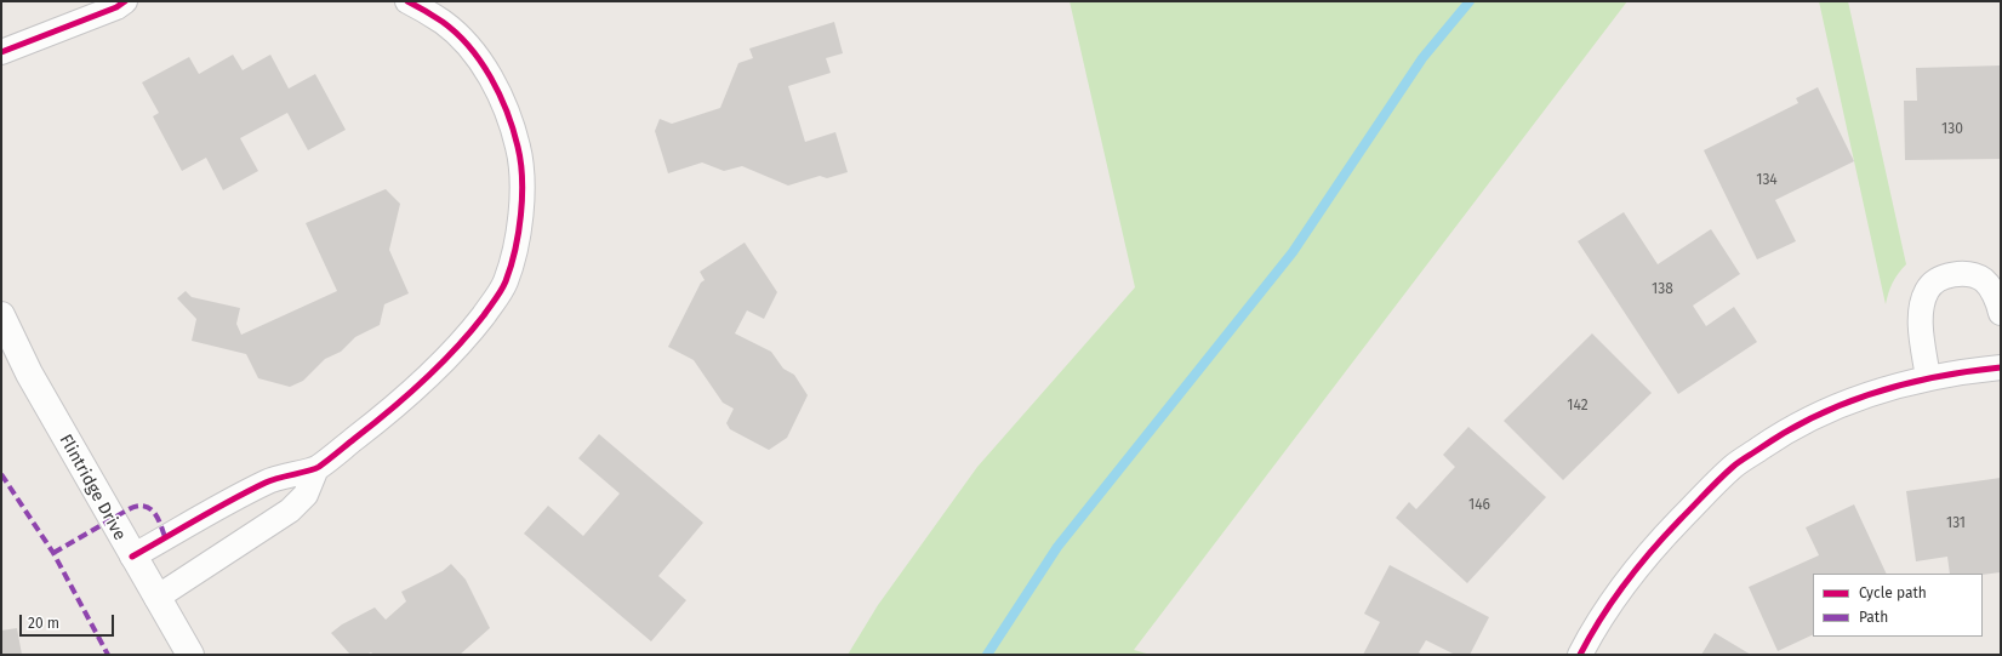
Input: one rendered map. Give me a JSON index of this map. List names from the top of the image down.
{
  "streets": {
    "street": ["Flintridge Drive"]
  },
  "house_numbers": [
    "130",
    "134",
    "138",
    "142",
    "146",
    "131"
  ],
  "legend": ["Cycle path", "Path"],
  "scale_bar": "20 m"
}
